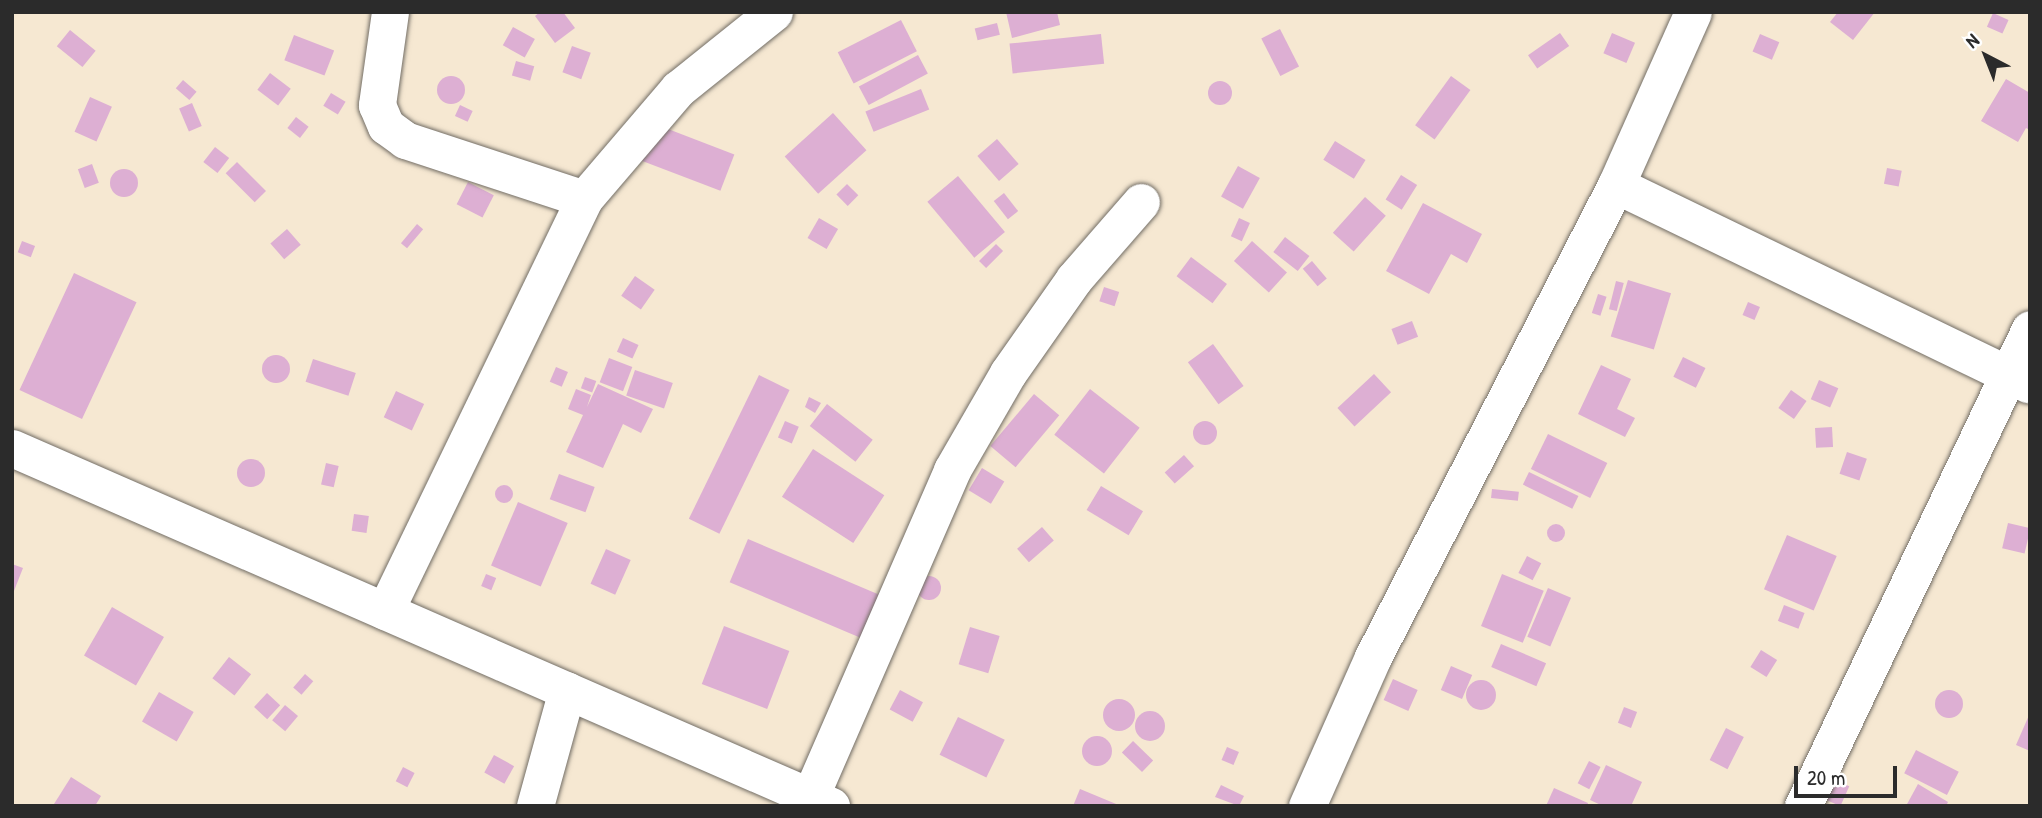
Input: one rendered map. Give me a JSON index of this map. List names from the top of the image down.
{
  "scale_bar": "20 m",
  "north": "top left"
}
